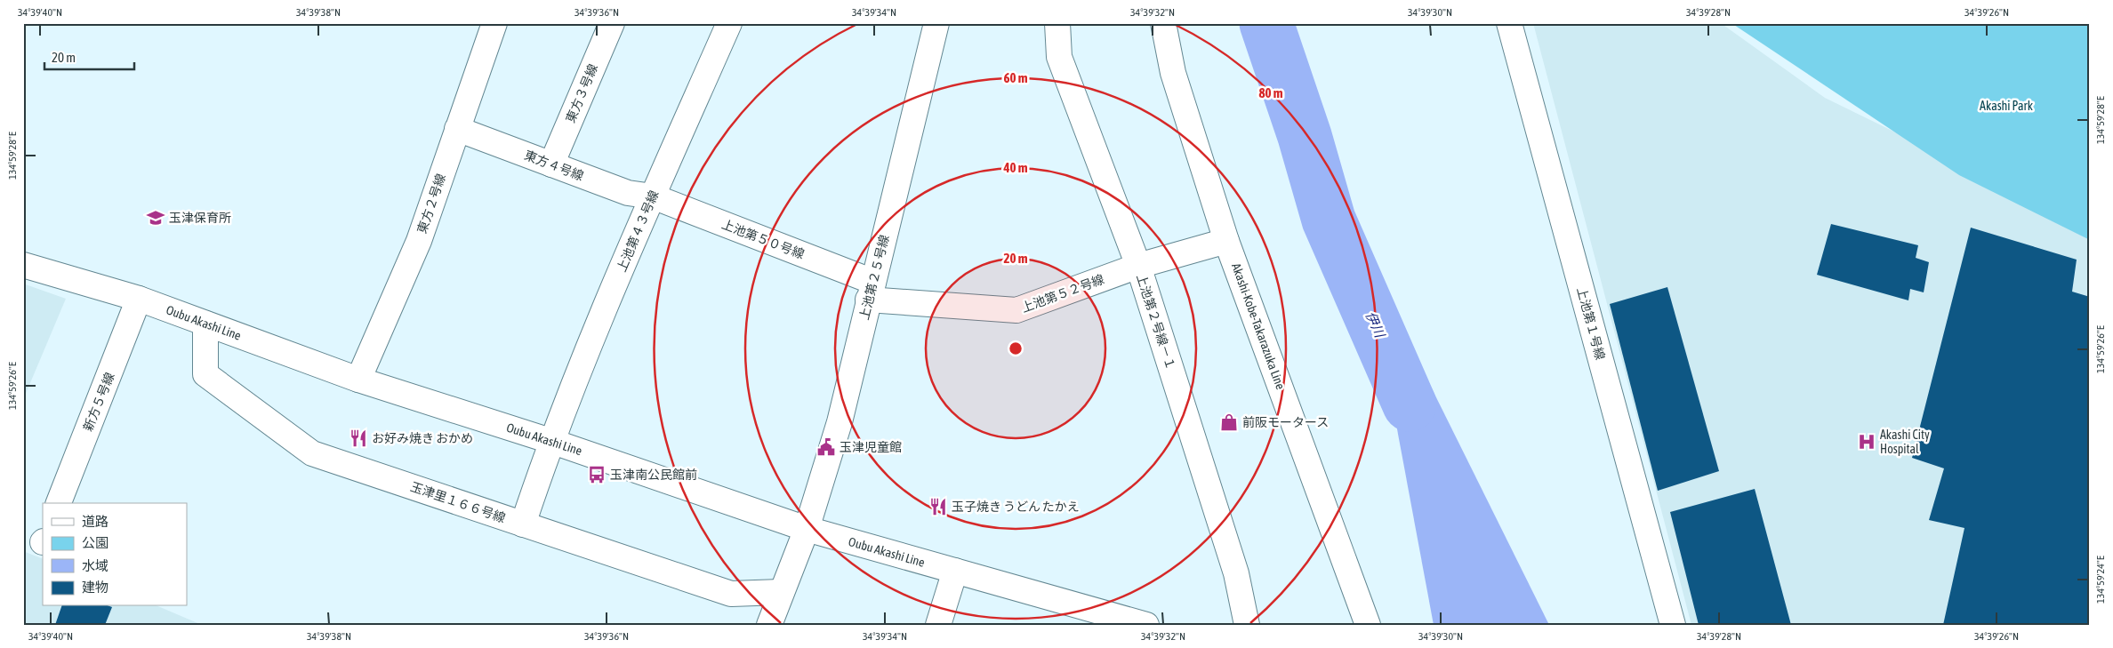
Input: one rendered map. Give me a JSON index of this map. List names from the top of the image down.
{
  "streets": {
    "street": [
      "東方３号線",
      "東方４号線",
      "東方２号線",
      "上池第４３号線",
      "上池第５０号線",
      "上池第２５号線",
      "上池第５２号線",
      "上池第２号線－１",
      "Oubu Akashi Line",
      "上池第１号線",
      "Akashi-Kobe-Takarazuka Line",
      "新方５号線",
      "玉津里１６６号線"
    ]
  },
  "crossings": [
    ["東方３号線", "東方４号線"],
    ["東方４号線", "東方２号線"],
    ["東方４号線", "上池第４３号線"],
    ["東方４号線", "上池第５０号線"],
    ["東方２号線", "Oubu Akashi Line"],
    ["上池第４３号線", "上池第５０号線"],
    ["上池第４３号線", "Oubu Akashi Line"],
    ["上池第４３号線", "玉津里１６６号線"],
    ["上池第５０号線", "上池第２５号線"],
    ["上池第５０号線", "上池第５２号線"],
    ["上池第２５号線", "上池第５２号線"],
    ["上池第２５号線", "Oubu Akashi Line"],
    ["上池第２５号線", "玉津里１６６号線"],
    ["上池第５２号線", "上池第２号線－１"],
    ["上池第５２号線", "Akashi-Kobe-Takarazuka Line"],
    ["Oubu Akashi Line", "新方５号線"],
    ["Oubu Akashi Line", "玉津里１６６号線"]
  ],
  "water": ["伊川"],
  "parks": ["Akashi Park"],
  "places": {
    "school or university": ["玉津保育所"],
    "shop": ["前阪モータース"],
    "restaurant": ["お好み焼き おかめ", "玉子焼き うどん たかえ"],
    "hospital": ["Akashi City Hospital"],
    "public building": ["玉津児童館"],
    "bus stop": ["玉津南公民館前"]
  },
  "legend": [
    "道路",
    "公園",
    "水域",
    "建物"
  ],
  "scale_bar": "20 m",
  "coordinates": [
    "34°39'40\"N",
    "34°39'38\"N",
    "34°39'36\"N",
    "34°39'34\"N",
    "34°39'32\"N",
    "34°39'30\"N",
    "34°39'28\"N",
    "34°39'26\"N",
    "134°59'28\"E",
    "134°59'26\"E",
    "134°59'24\"E"
  ],
  "rings": [
    "60 m",
    "80 m",
    "40 m",
    "20 m"
  ]
}
